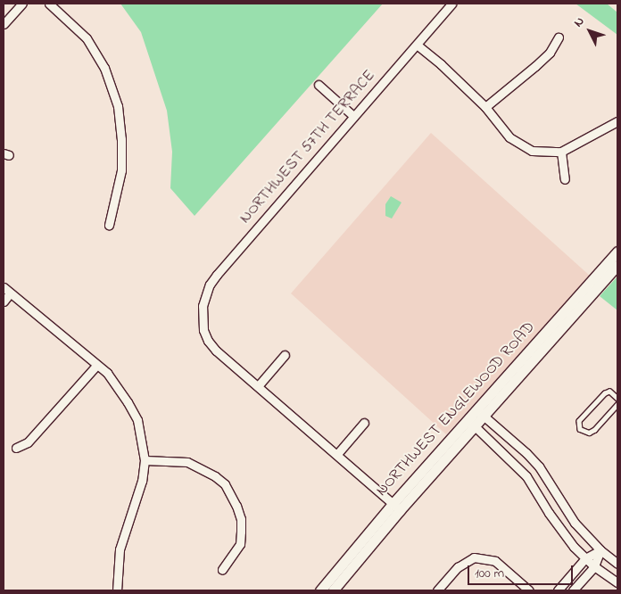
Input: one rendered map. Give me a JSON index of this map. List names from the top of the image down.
{
  "streets": {
    "main road": ["NORTHWEST ENGLEWOOD ROAD"],
    "street": ["NORTHWEST 57TH TERRACE"]
  },
  "scale_bar": "100 m",
  "north": "top left"
}
